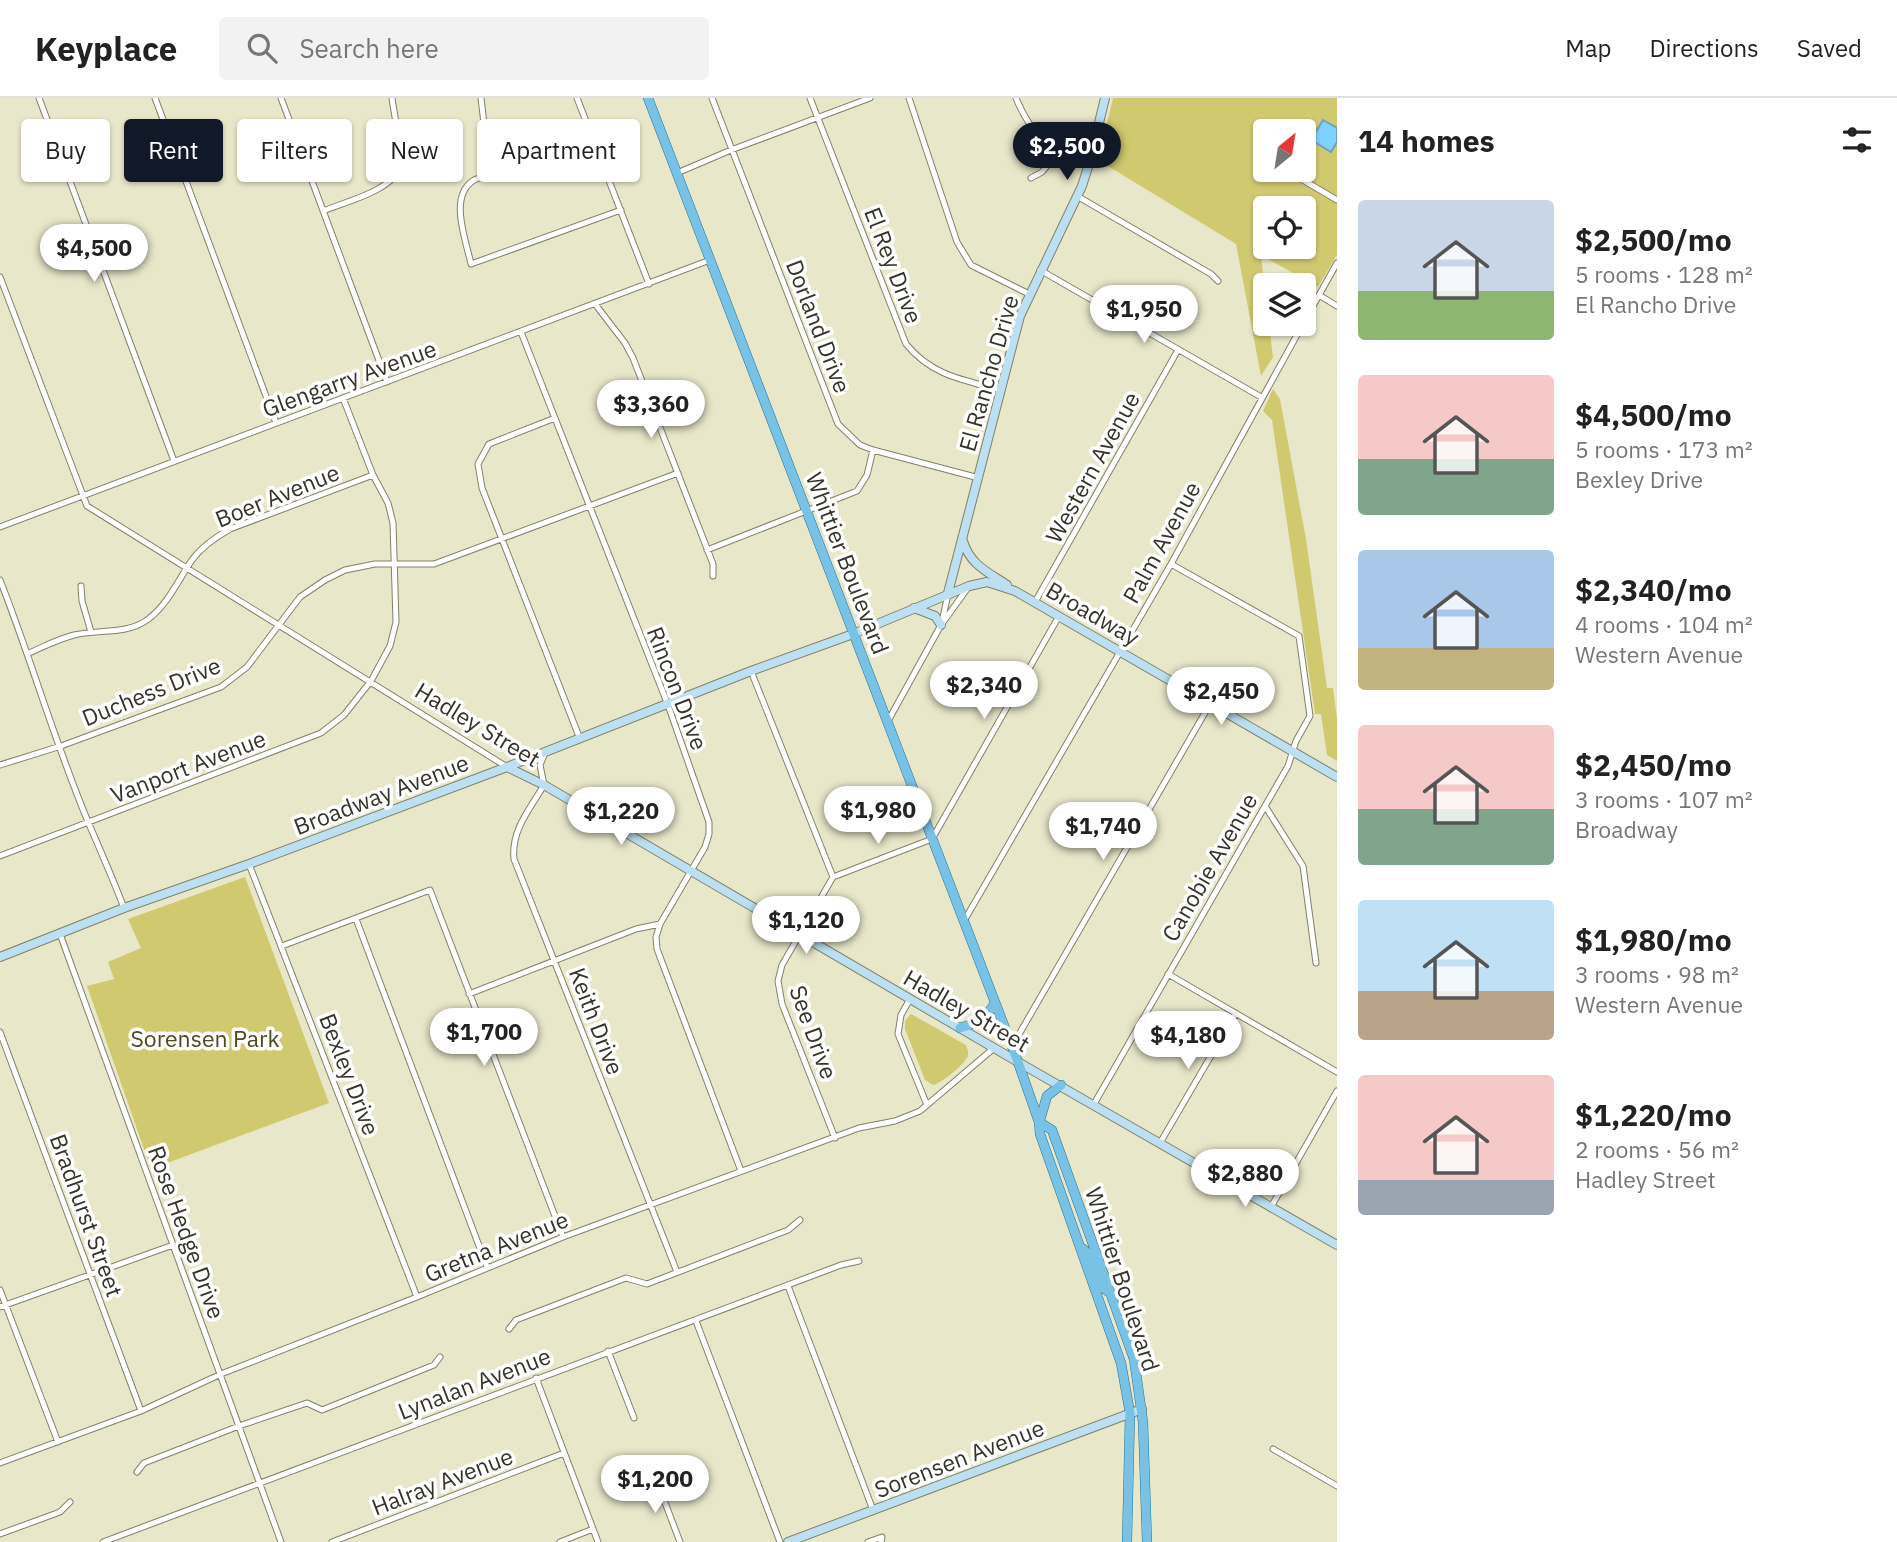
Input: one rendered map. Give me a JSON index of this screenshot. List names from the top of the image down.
{
  "streets": {
    "main road": ["Whittier Boulevard"],
    "street": [
      "El Rey Drive",
      "Dorland Drive",
      "El Rancho Drive",
      "Glengarry Avenue",
      "Western Avenue",
      "Boer Avenue",
      "Palm Avenue",
      "Broadway",
      "Rincon Drive",
      "Duchess Drive",
      "Hadley Street",
      "Vanport Avenue",
      "Broadway Avenue",
      "Canobie Avenue",
      "Keith Drive",
      "See Drive",
      "Bexley Drive",
      "Bradhurst Street",
      "Rose Hedge Drive",
      "Gretna Avenue",
      "Lynalan Avenue",
      "Sorensen Avenue",
      "Halray Avenue"
    ]
  },
  "crossings": [
    ["El Rey Drive", "El Rancho Drive"],
    ["Dorland Drive", "El Rancho Drive"],
    ["El Rancho Drive", "Whittier Boulevard"],
    ["El Rancho Drive", "Broadway"],
    ["Glengarry Avenue", "Whittier Boulevard"],
    ["Glengarry Avenue", "Rincon Drive"],
    ["Glengarry Avenue", "Hadley Street"],
    ["Glengarry Avenue", "Vanport Avenue"],
    ["Western Avenue", "Broadway"],
    ["Boer Avenue", "Hadley Street"],
    ["Boer Avenue", "Vanport Avenue"],
    ["Palm Avenue", "Whittier Boulevard"],
    ["Palm Avenue", "Broadway"],
    ["Palm Avenue", "Canobie Avenue"],
    ["Whittier Boulevard", "Broadway"],
    ["Whittier Boulevard", "Hadley Street"],
    ["Whittier Boulevard", "Broadway Avenue"],
    ["Whittier Boulevard", "Sorensen Avenue"],
    ["Broadway", "Broadway Avenue"],
    ["Broadway", "Canobie Avenue"],
    ["Rincon Drive", "Duchess Drive"],
    ["Rincon Drive", "Hadley Street"],
    ["Rincon Drive", "Broadway Avenue"],
    ["Duchess Drive", "Hadley Street"],
    ["Duchess Drive", "Vanport Avenue"],
    ["Hadley Street", "Vanport Avenue"],
    ["Hadley Street", "Broadway Avenue"],
    ["Hadley Street", "Canobie Avenue"],
    ["Hadley Street", "Keith Drive"],
    ["Hadley Street", "See Drive"],
    ["Hadley Street", "Gretna Avenue"],
    ["Broadway Avenue", "Bexley Drive"],
    ["Broadway Avenue", "Rose Hedge Drive"],
    ["Keith Drive", "Gretna Avenue"],
    ["See Drive", "Gretna Avenue"],
    ["Bexley Drive", "Gretna Avenue"],
    ["Bradhurst Street", "Gretna Avenue"],
    ["Rose Hedge Drive", "Gretna Avenue"],
    ["Rose Hedge Drive", "Lynalan Avenue"]
  ],
  "parks": ["Sorensen Park"],
  "north": "top right",
  "page": {
    "header": "Keyplace",
    "search": "Search here",
    "nav": ["Map", "Directions", "Saved"],
    "heading": "14 homes",
    "chip": [
      "Buy",
      "Rent",
      "Filters",
      "New",
      "Apartment"
    ],
    "price": [
      "$2,500",
      "$4,500",
      "$1,950",
      "$3,360",
      "$2,340",
      "$2,450",
      "$1,980",
      "$1,220",
      "$1,740",
      "$1,120",
      "$1,700",
      "$4,180",
      "$2,880",
      "$1,200"
    ],
    "list": [
      {
        "name": "$2,500/mo",
        "note": "5 rooms · 128 m² · El Rancho Drive"
      },
      {
        "name": "$4,500/mo",
        "note": "5 rooms · 173 m² · Bexley Drive"
      },
      {
        "name": "$2,340/mo",
        "note": "4 rooms · 104 m² · Western Avenue"
      },
      {
        "name": "$2,450/mo",
        "note": "3 rooms · 107 m² · Broadway"
      },
      {
        "name": "$1,980/mo",
        "note": "3 rooms · 98 m² · Western Avenue"
      },
      {
        "name": "$1,220/mo",
        "note": "2 rooms · 56 m² · Hadley Street"
      }
    ]
  }
}
